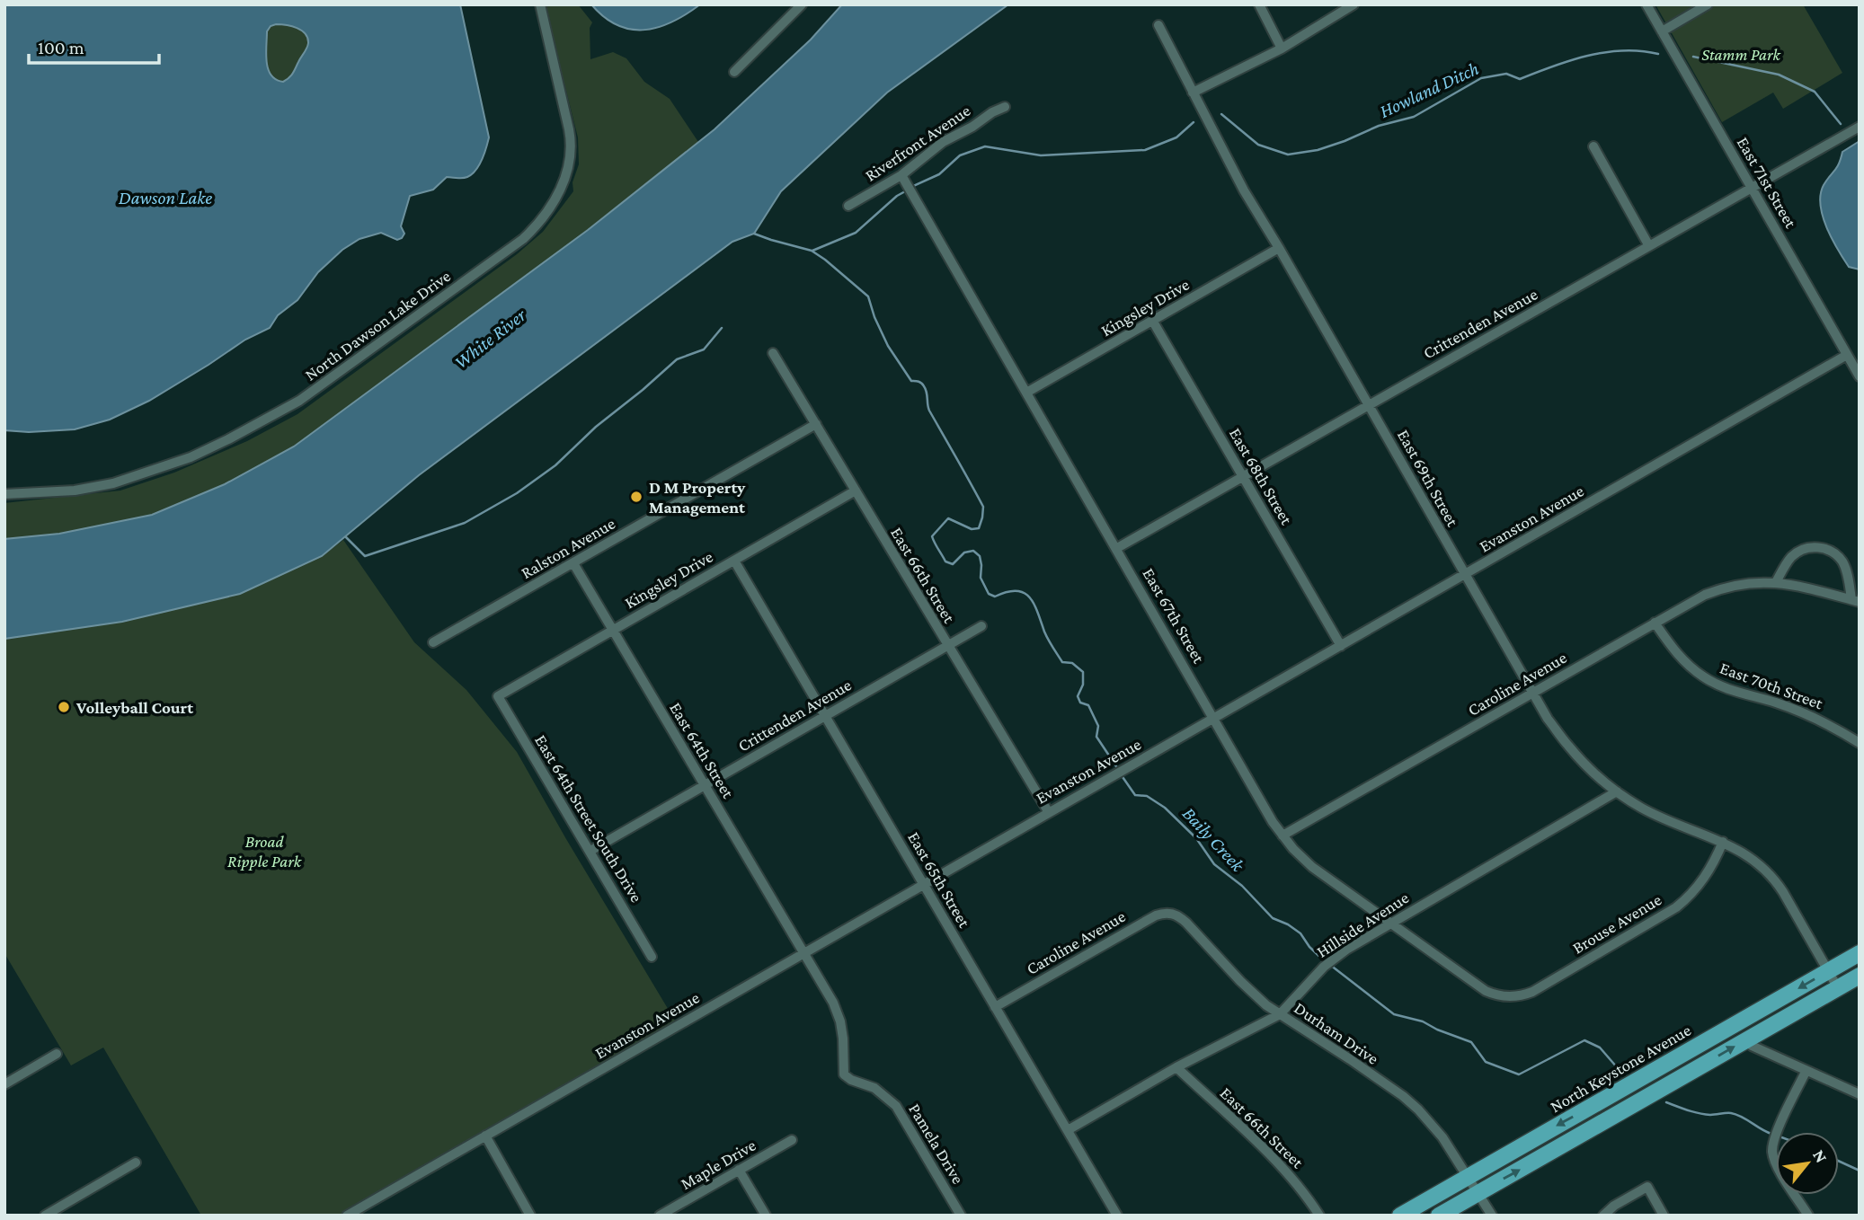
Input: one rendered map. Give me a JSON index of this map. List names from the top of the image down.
{
  "streets": {
    "main road": ["North Keystone Avenue"],
    "street": [
      "Riverfront Avenue",
      "East 71st Street",
      "Kingsley Drive",
      "Crittenden Avenue",
      "North Dawson Lake Drive",
      "East 68th Street",
      "East 69th Street",
      "Evanston Avenue",
      "Ralston Avenue",
      "East 66th Street",
      "East 67th Street",
      "Caroline Avenue",
      "East 70th Street",
      "East 64th Street",
      "East 64th Street South Drive",
      "East 65th Street",
      "Brouse Avenue",
      "Hillside Avenue",
      "Durham Drive",
      "Pamela Drive",
      "Maple Drive"
    ]
  },
  "crossings": [
    ["Riverfront Avenue", "East 67th Street"],
    ["East 71st Street", "Crittenden Avenue"],
    ["East 71st Street", "Evanston Avenue"],
    ["Kingsley Drive", "East 68th Street"],
    ["Kingsley Drive", "East 69th Street"],
    ["Kingsley Drive", "East 66th Street"],
    ["Kingsley Drive", "East 67th Street"],
    ["Kingsley Drive", "East 64th Street"],
    ["Kingsley Drive", "East 64th Street South Drive"],
    ["Kingsley Drive", "East 65th Street"],
    ["Crittenden Avenue", "East 68th Street"],
    ["Crittenden Avenue", "East 69th Street"],
    ["Crittenden Avenue", "East 66th Street"],
    ["Crittenden Avenue", "East 67th Street"],
    ["Crittenden Avenue", "East 64th Street"],
    ["Crittenden Avenue", "East 64th Street South Drive"],
    ["Crittenden Avenue", "East 65th Street"],
    ["East 68th Street", "Evanston Avenue"],
    ["East 69th Street", "Evanston Avenue"],
    ["East 69th Street", "Caroline Avenue"],
    ["East 69th Street", "Brouse Avenue"],
    ["East 69th Street", "Hillside Avenue"],
    ["East 69th Street", "North Keystone Avenue"],
    ["Evanston Avenue", "East 66th Street"],
    ["Evanston Avenue", "East 67th Street"],
    ["Evanston Avenue", "East 64th Street"],
    ["Evanston Avenue", "East 65th Street"],
    ["Evanston Avenue", "Pamela Drive"],
    ["Ralston Avenue", "East 66th Street"],
    ["Ralston Avenue", "East 64th Street"],
    ["East 66th Street", "Hillside Avenue"],
    ["East 67th Street", "Caroline Avenue"],
    ["East 67th Street", "Brouse Avenue"],
    ["East 67th Street", "Hillside Avenue"],
    ["Caroline Avenue", "East 70th Street"],
    ["Caroline Avenue", "East 65th Street"],
    ["Caroline Avenue", "Durham Drive"],
    ["East 64th Street", "Pamela Drive"],
    ["East 65th Street", "Hillside Avenue"],
    ["Hillside Avenue", "Durham Drive"],
    ["Durham Drive", "North Keystone Avenue"]
  ],
  "water": [
    "Howland Ditch",
    "Dawson Lake",
    "White River",
    "Baily Creek"
  ],
  "parks": ["Stamm Park", "Broad Ripple Park"],
  "places": ["D M Property Management", "Volleyball Court"],
  "scale_bar": "100 m",
  "north": "top right"
}
